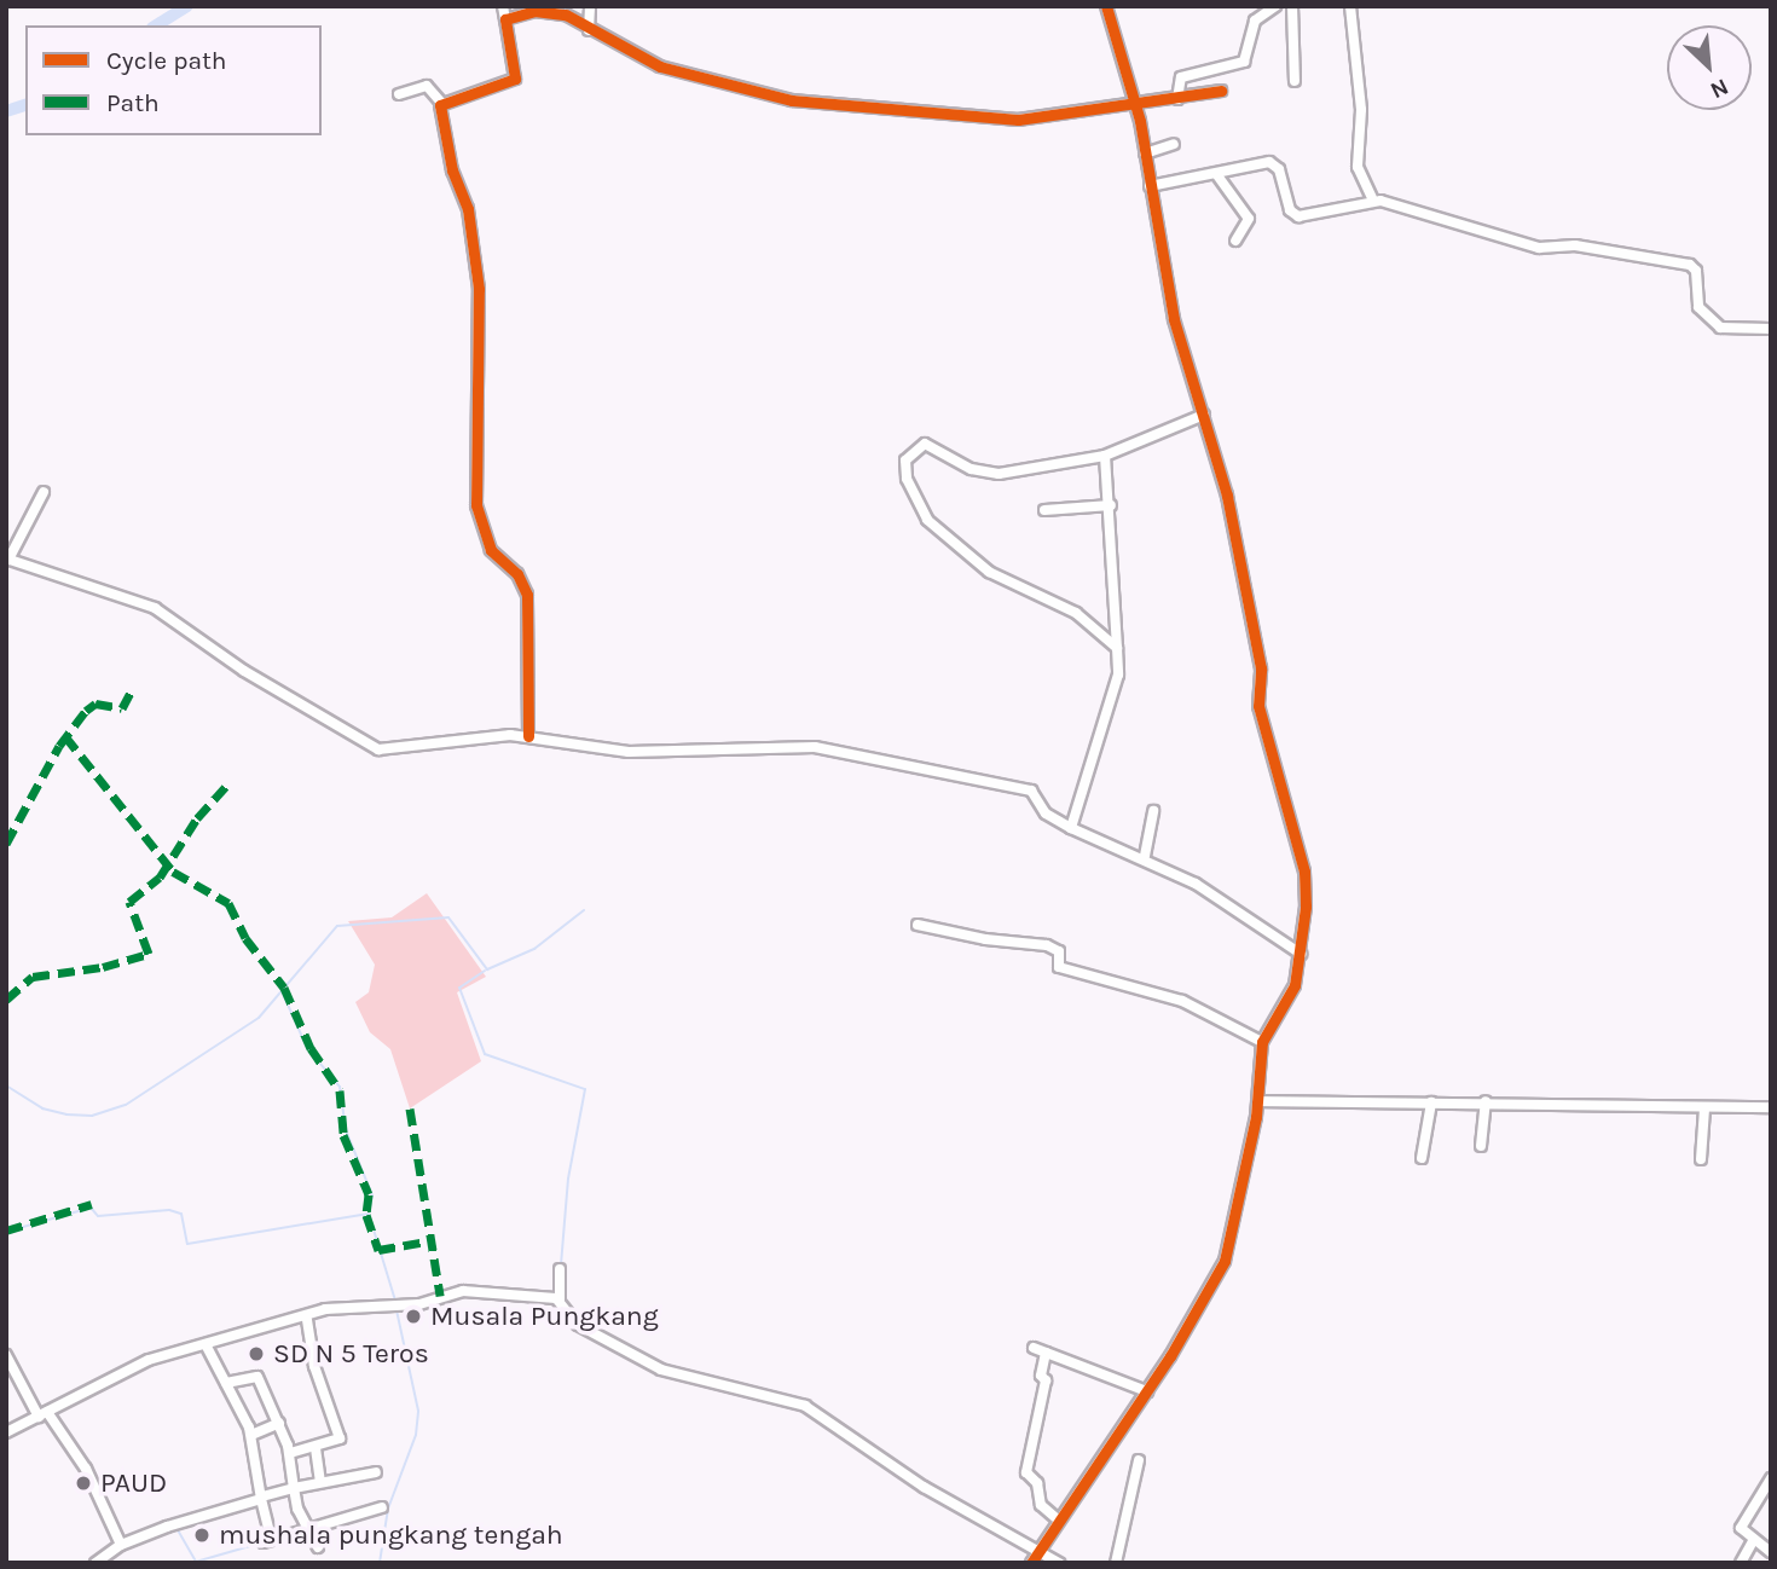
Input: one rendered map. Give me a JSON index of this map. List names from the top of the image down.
{
  "places": [
    "Musala Pungkang",
    "SD N 5 Teros",
    "PAUD",
    "mushala pungkang tengah"
  ],
  "legend": ["Cycle path", "Path"],
  "north": "bottom right"
}
